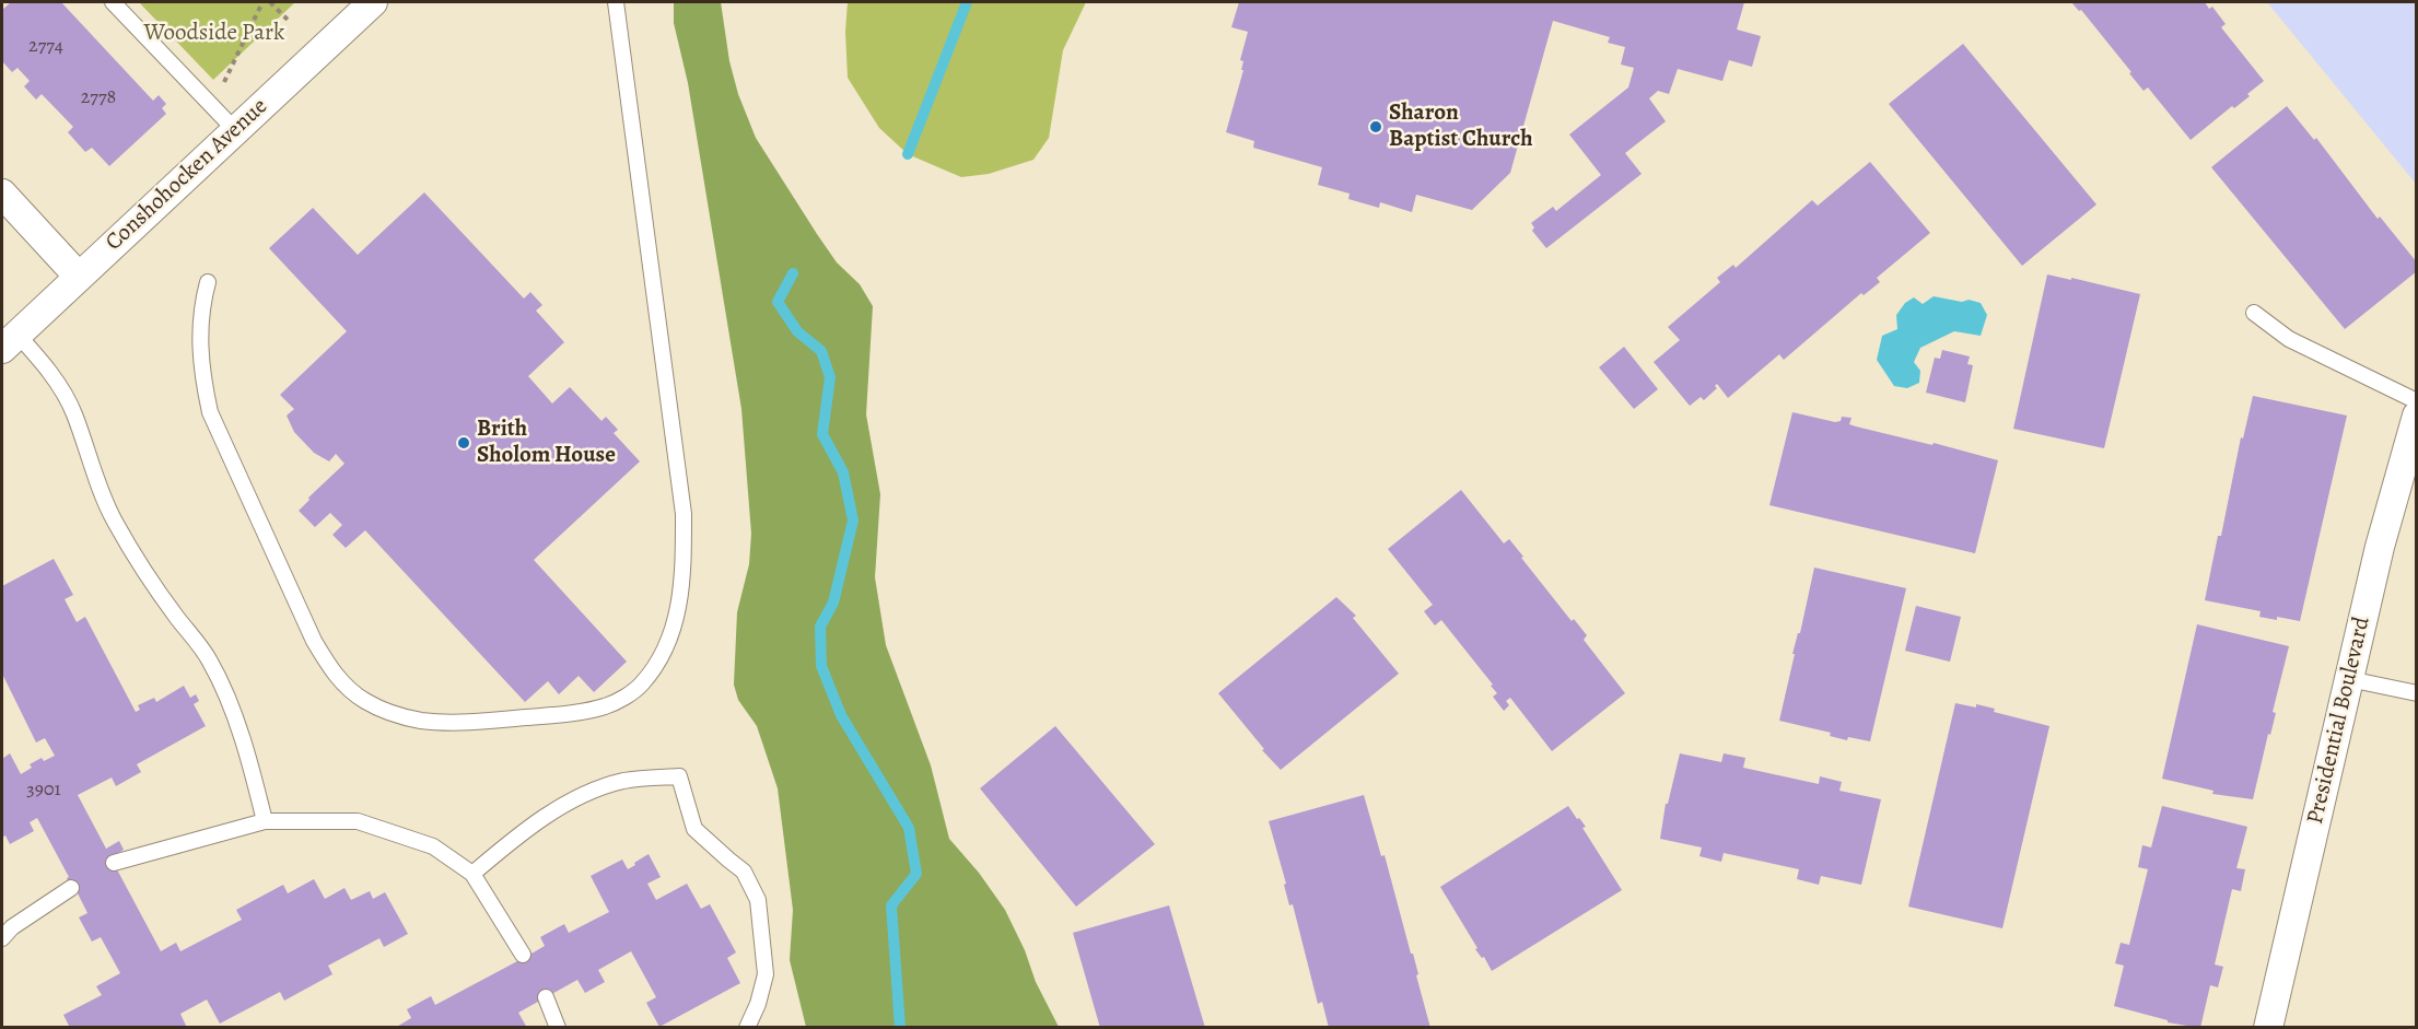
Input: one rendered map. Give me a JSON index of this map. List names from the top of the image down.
{
  "streets": {
    "street": ["Conshohocken Avenue", "Presidential Boulevard"]
  },
  "parks": ["Woodside Park"],
  "places": ["Sharon Baptist Church", "Brith Sholom House"],
  "house_numbers": ["2774", "2778", "3901"]
}
